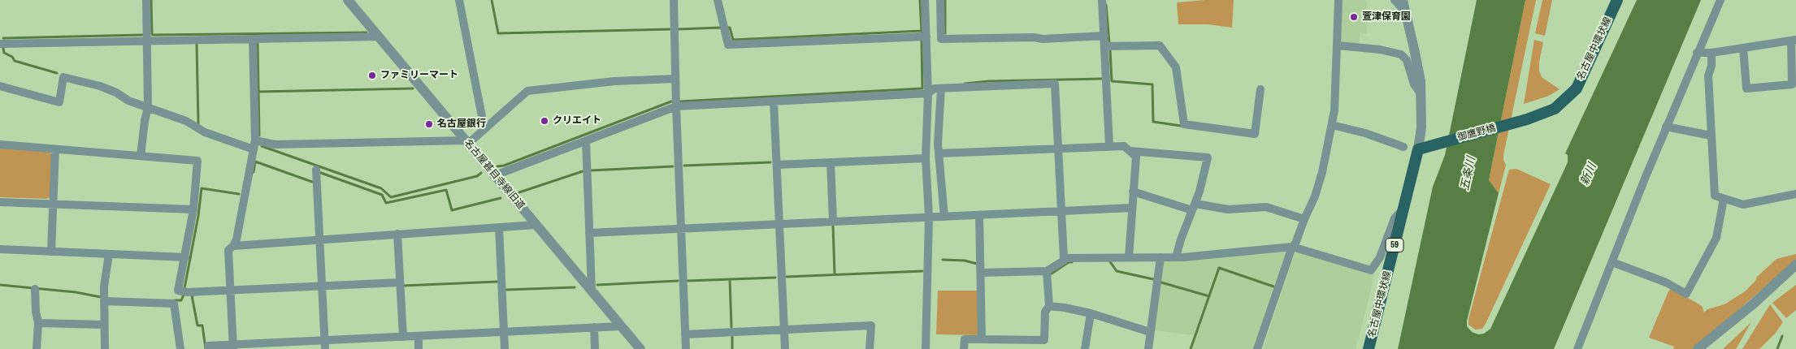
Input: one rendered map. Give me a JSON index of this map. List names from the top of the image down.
{
  "streets": {
    "main road": ["名古屋中環状線", "御鷹野橋", "59"],
    "street": ["名古屋甚目寺線旧道"]
  },
  "crossings": [
    ["名古屋中環状線", "御鷹野橋"]
  ],
  "water": ["五条川", "新川"],
  "places": [
    "萱津保育園",
    "ファミリーマート",
    "クリエイト",
    "名古屋銀行"
  ]
}
